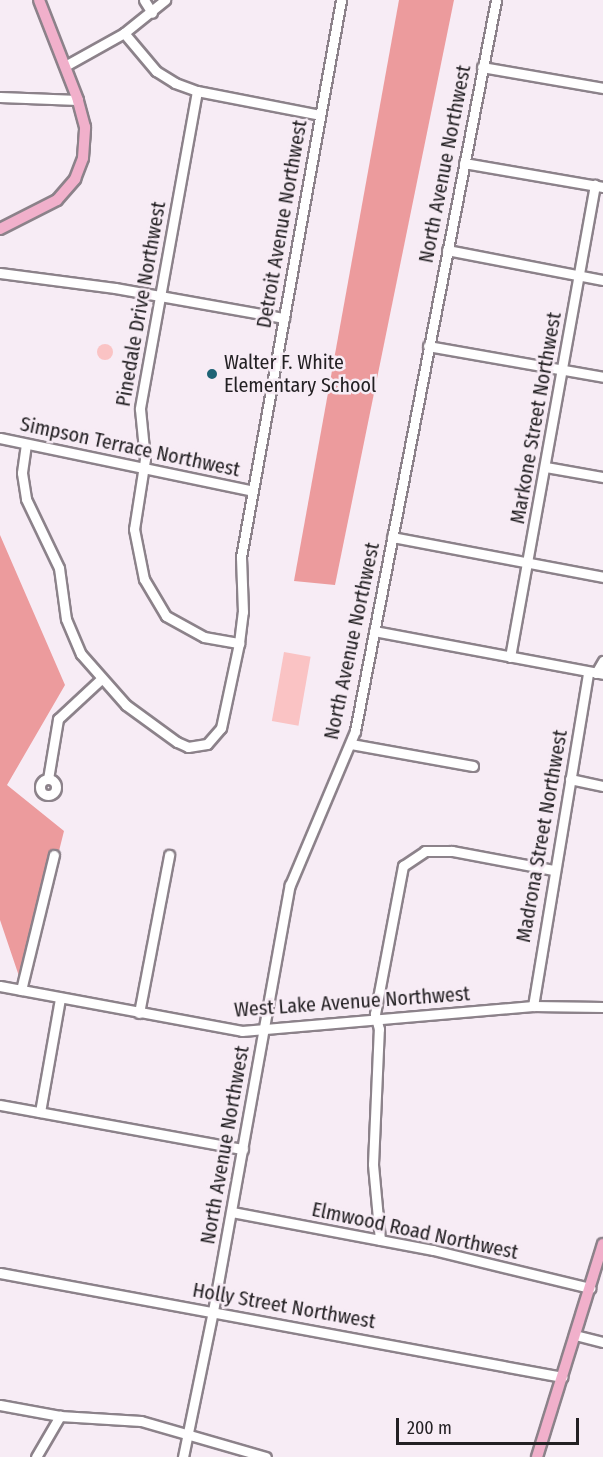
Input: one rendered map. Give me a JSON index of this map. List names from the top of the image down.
{
  "streets": {
    "street": [
      "North Avenue Northwest",
      "Detroit Avenue Northwest",
      "Pinedale Drive Northwest",
      "Markone Street Northwest",
      "Simpson Terrace Northwest",
      "Madrona Street Northwest",
      "West Lake Avenue Northwest",
      "Elmwood Road Northwest",
      "Holly Street Northwest"
    ]
  },
  "crossings": [
    ["North Avenue Northwest", "West Lake Avenue Northwest"],
    ["North Avenue Northwest", "Elmwood Road Northwest"],
    ["North Avenue Northwest", "Holly Street Northwest"],
    ["Detroit Avenue Northwest", "Pinedale Drive Northwest"],
    ["Detroit Avenue Northwest", "Simpson Terrace Northwest"],
    ["Pinedale Drive Northwest", "Simpson Terrace Northwest"],
    ["Madrona Street Northwest", "West Lake Avenue Northwest"]
  ],
  "places": ["Walter F. White Elementary School"],
  "scale_bar": "200 m"
}
